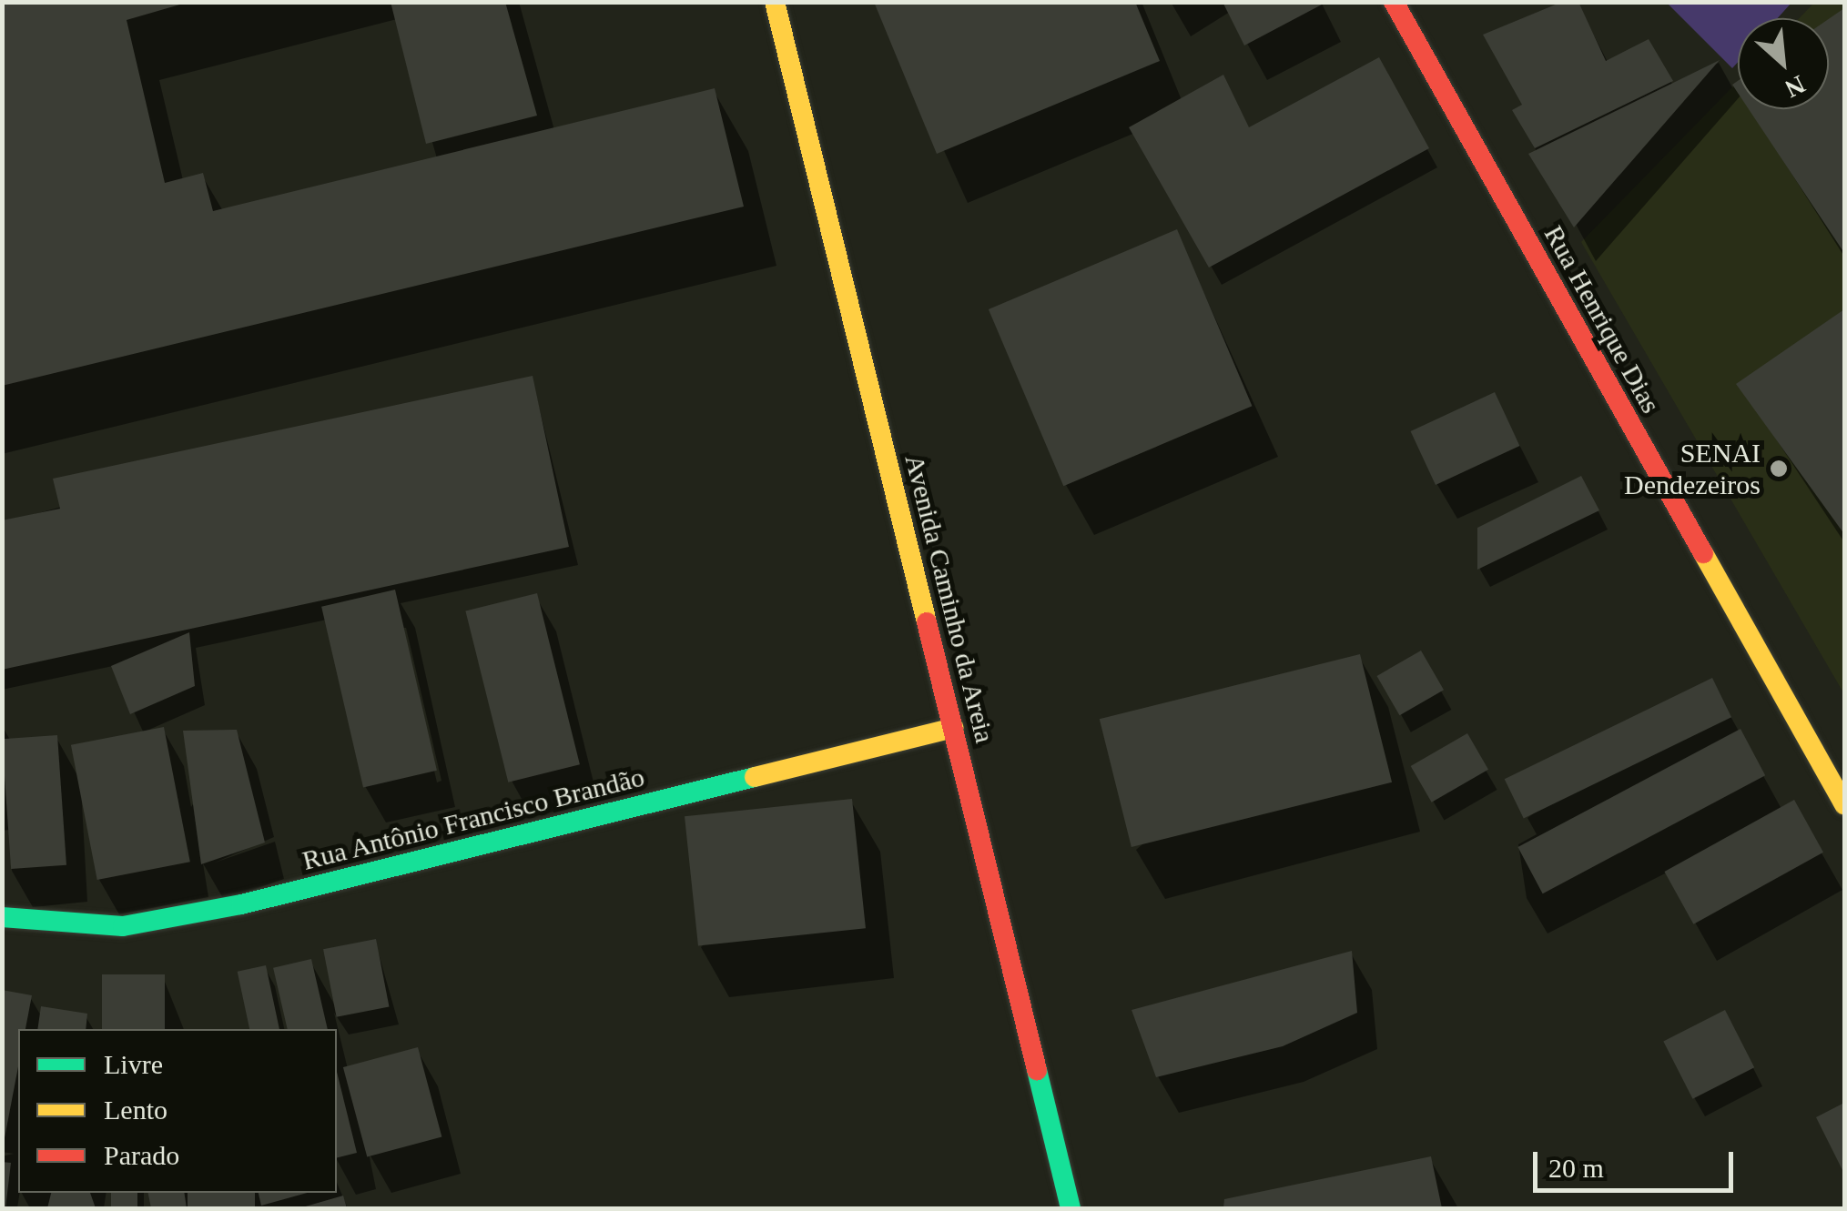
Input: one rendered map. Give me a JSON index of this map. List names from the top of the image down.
{
  "streets": {
    "street": ["Rua Henrique Dias", "Avenida Caminho da Areia", "Rua Antônio Francisco Brandão"]
  },
  "crossings": [
    ["Avenida Caminho da Areia", "Rua Antônio Francisco Brandão"]
  ],
  "places": ["SENAI Dendezeiros"],
  "legend": ["Livre", "Lento", "Parado"],
  "scale_bar": "20 m",
  "north": "bottom right"
}
